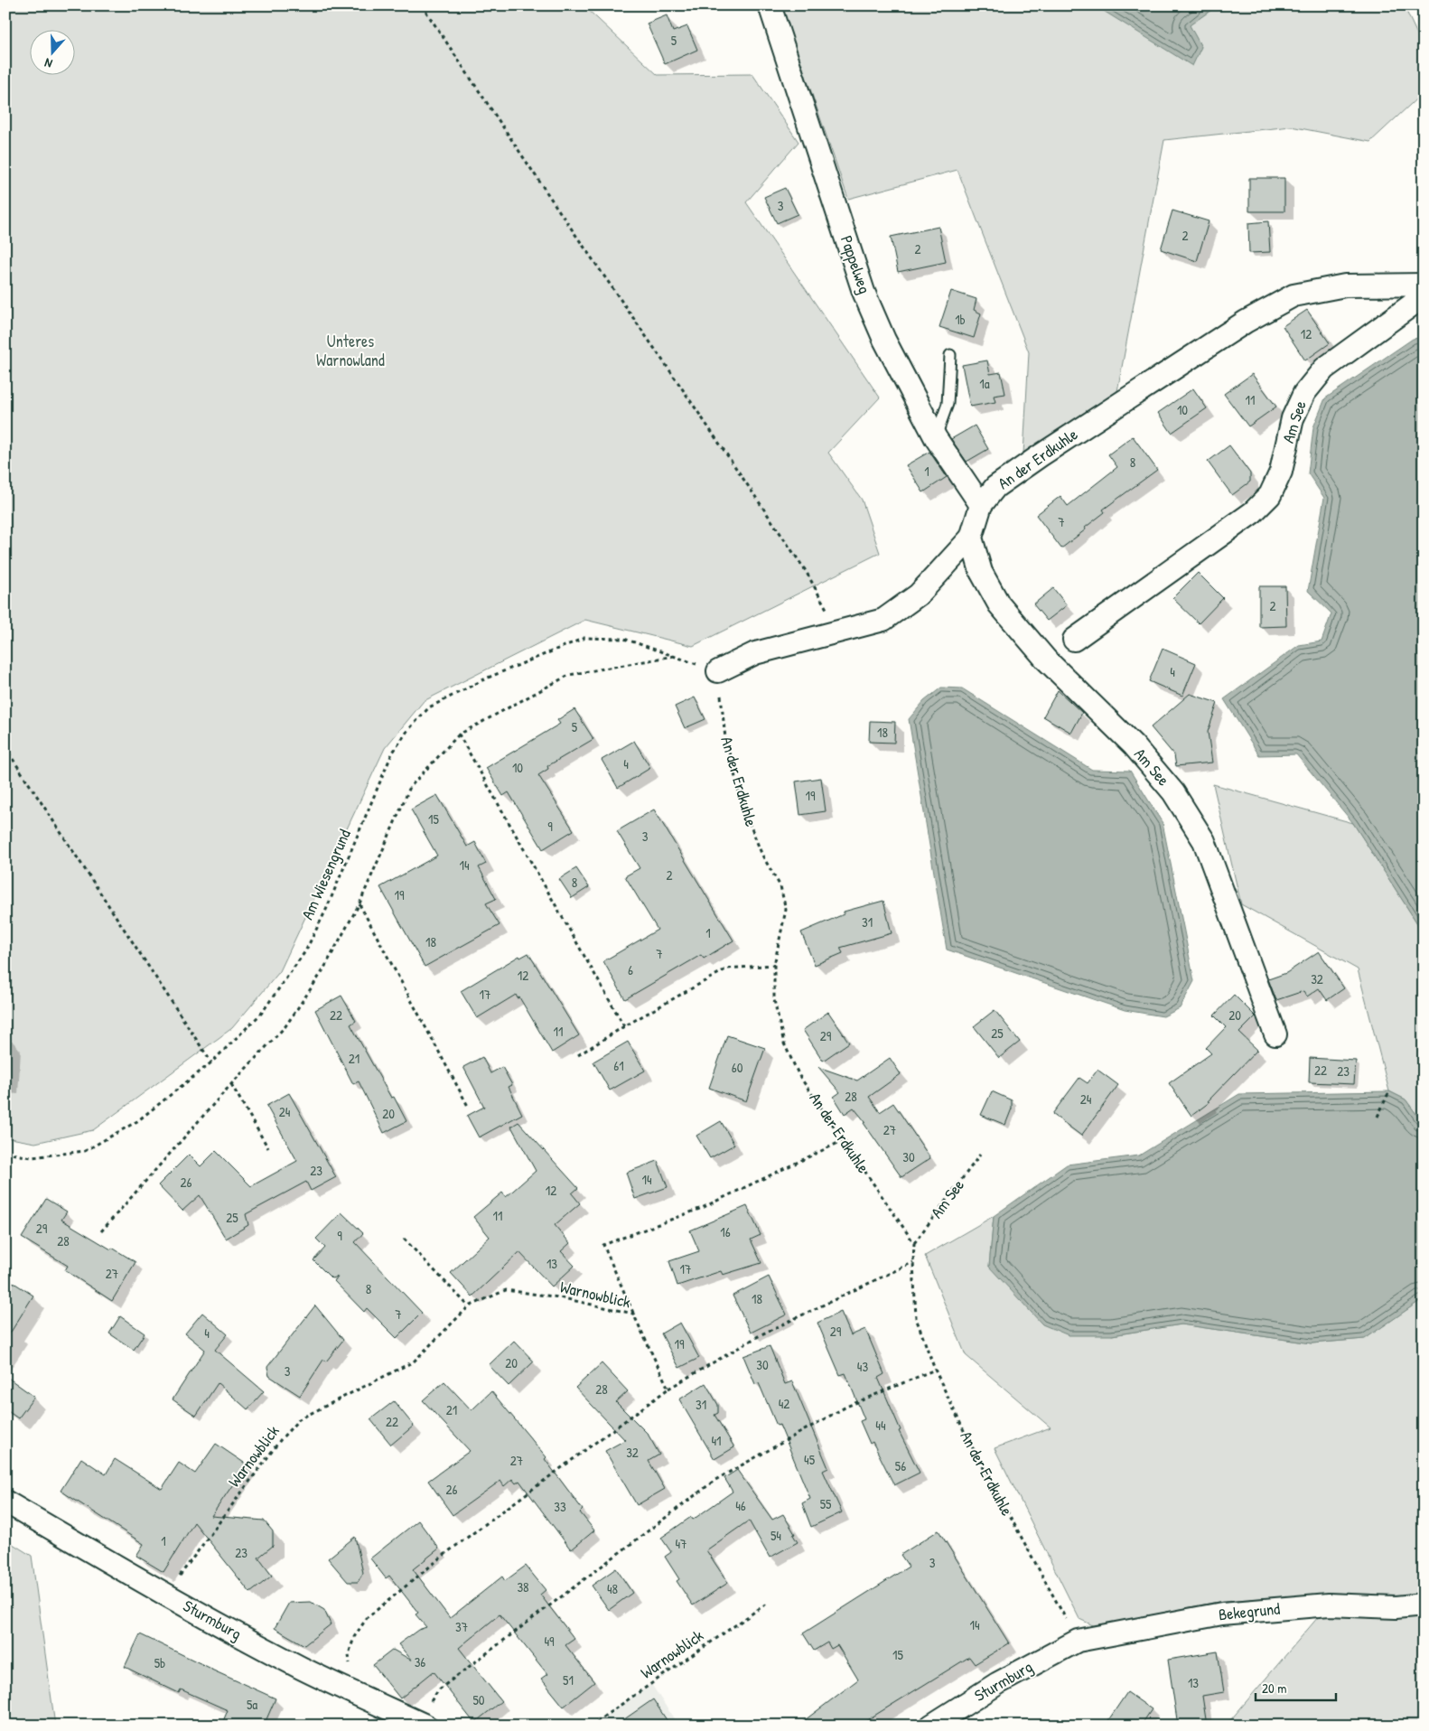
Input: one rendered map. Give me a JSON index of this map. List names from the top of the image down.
{
  "streets": {
    "street": [
      "Pappelweg",
      "Am See",
      "An der Erdkuhle",
      "Bekegrund",
      "Sturmburg"
    ],
    "path": ["Am Wiesengrund", "Warnowblick"]
  },
  "crossings": [
    ["Pappelweg", "An der Erdkuhle"],
    ["Am See", "An der Erdkuhle"],
    ["An der Erdkuhle", "Am Wiesengrund"],
    ["An der Erdkuhle", "Bekegrund"],
    ["An der Erdkuhle", "Sturmburg"],
    ["Warnowblick", "Sturmburg"],
    ["Bekegrund", "Sturmburg"]
  ],
  "parks": ["Unteres Warnowland"],
  "house_numbers": [
    "5",
    "3",
    "2",
    "2",
    "1b",
    "12",
    "1a",
    "11",
    "10",
    "8",
    "1",
    "7",
    "2",
    "4",
    "5",
    "18",
    "4",
    "10",
    "19",
    "15",
    "9",
    "3",
    "14",
    "2",
    "8",
    "19",
    "31",
    "1",
    "18",
    "7",
    "6",
    "12",
    "32",
    "17",
    "22",
    "20",
    "11",
    "25",
    "29",
    "21",
    "61",
    "60",
    "22",
    "23",
    "28",
    "24",
    "24",
    "20",
    "27",
    "30",
    "23",
    "14",
    "26",
    "12",
    "11",
    "25",
    "29",
    "16",
    "9",
    "28",
    "13",
    "17",
    "27",
    "8",
    "18",
    "7",
    "29",
    "4",
    "19",
    "20",
    "30",
    "43",
    "3",
    "28",
    "42",
    "31",
    "21",
    "22",
    "44",
    "41",
    "32",
    "45",
    "27",
    "56",
    "26",
    "55",
    "46",
    "33",
    "54",
    "1",
    "47",
    "23",
    "3",
    "38",
    "48",
    "14",
    "37",
    "49",
    "15",
    "36",
    "5b",
    "51",
    "13",
    "50",
    "5a"
  ],
  "scale_bar": "20 m",
  "north": "bottom"
}
